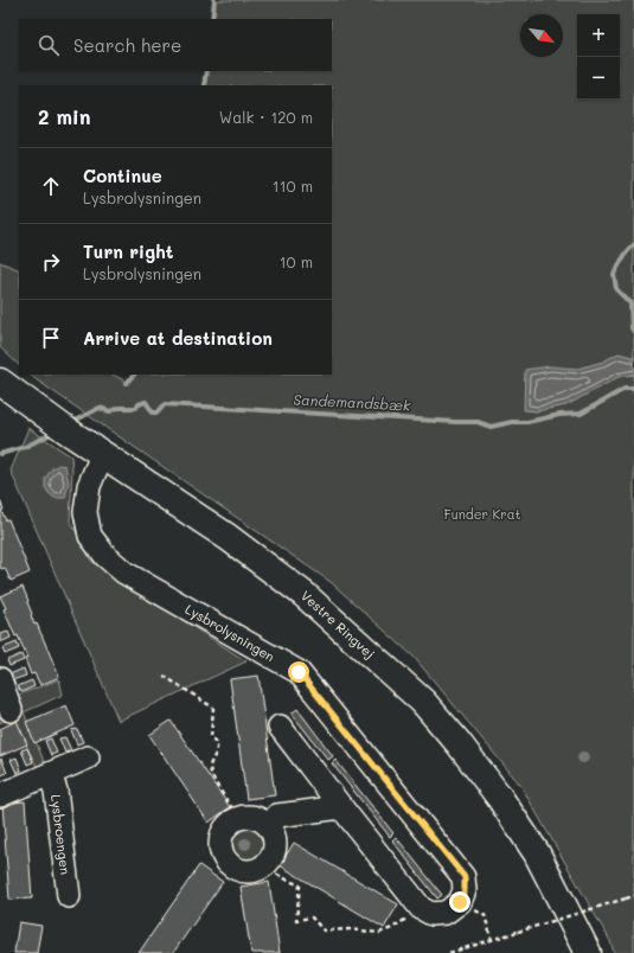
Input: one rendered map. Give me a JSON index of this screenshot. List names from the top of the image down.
{
  "streets": {
    "main road": ["Vestre Ringvej"],
    "street": ["Lysbrolysningen", "Lysbroengen"]
  },
  "crossings": [
    ["Vestre Ringvej", "Lysbrolysningen"]
  ],
  "water": ["Sandemandsbæk"],
  "parks": ["Funder Krat"],
  "north": "bottom right",
  "page": {
    "map_buttons": ["+", "−"],
    "search": "Search here",
    "heading": ["2 min", "Walk · 120 m"],
    "list": [
      ["Continue", "Lysbrolysningen", "110 m"],
      ["Turn right", "Lysbrolysningen", "10 m"],
      "Arrive at destination"
    ]
  }
}
